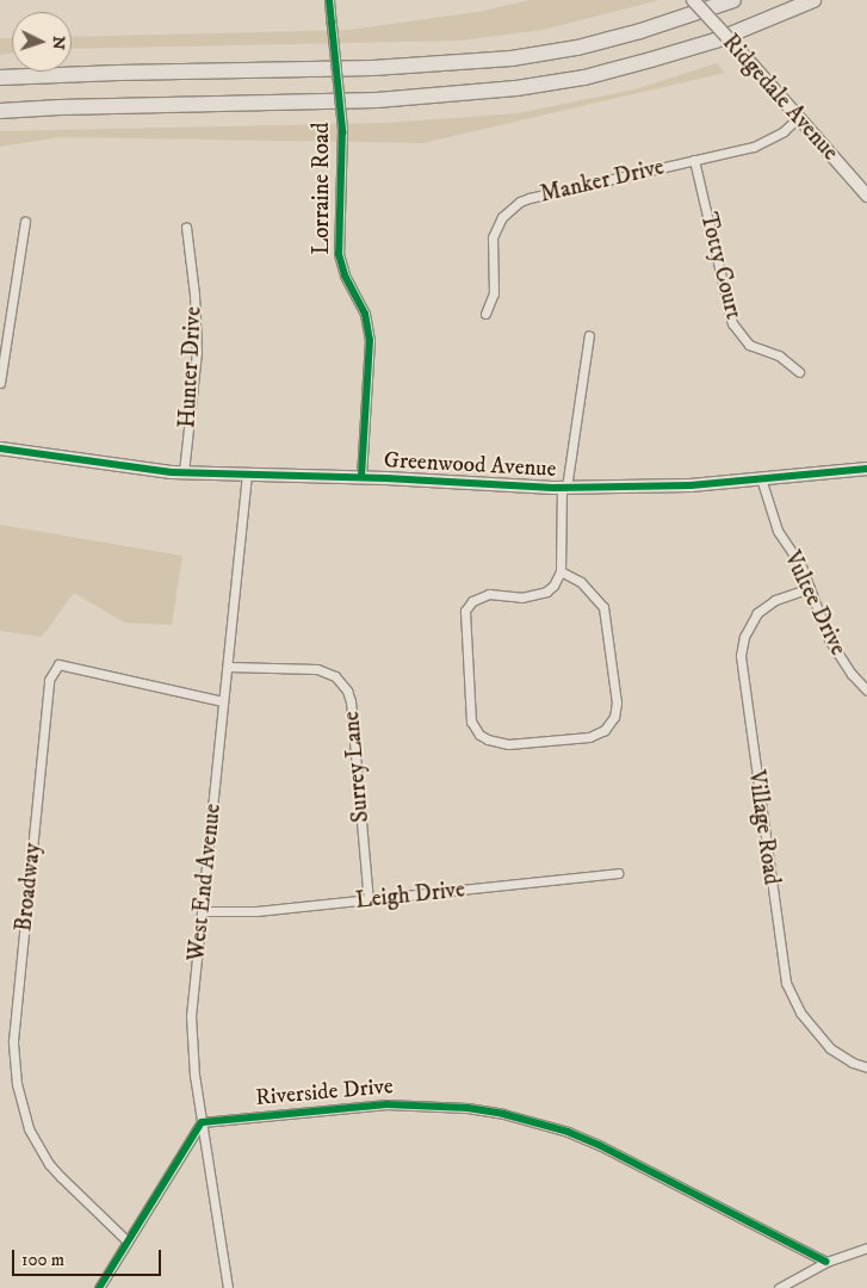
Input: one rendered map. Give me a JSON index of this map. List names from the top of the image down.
{
  "streets": {
    "street": [
      "Ridgedale Avenue",
      "Manker Drive",
      "Lorraine Road",
      "Totty Court",
      "Hunter Drive",
      "Greenwood Avenue",
      "Vultee Drive",
      "Surrey Lane",
      "Village Road",
      "West End Avenue",
      "Broadway",
      "Leigh Drive",
      "Riverside Drive"
    ]
  },
  "crossings": [
    ["Ridgedale Avenue", "Manker Drive"],
    ["Manker Drive", "Totty Court"],
    ["Lorraine Road", "Greenwood Avenue"],
    ["Hunter Drive", "Greenwood Avenue"],
    ["Greenwood Avenue", "Vultee Drive"],
    ["Greenwood Avenue", "West End Avenue"],
    ["Vultee Drive", "Village Road"],
    ["Surrey Lane", "West End Avenue"],
    ["Surrey Lane", "Leigh Drive"],
    ["West End Avenue", "Broadway"],
    ["West End Avenue", "Leigh Drive"],
    ["West End Avenue", "Riverside Drive"]
  ],
  "scale_bar": "100 m",
  "north": "right"
}
